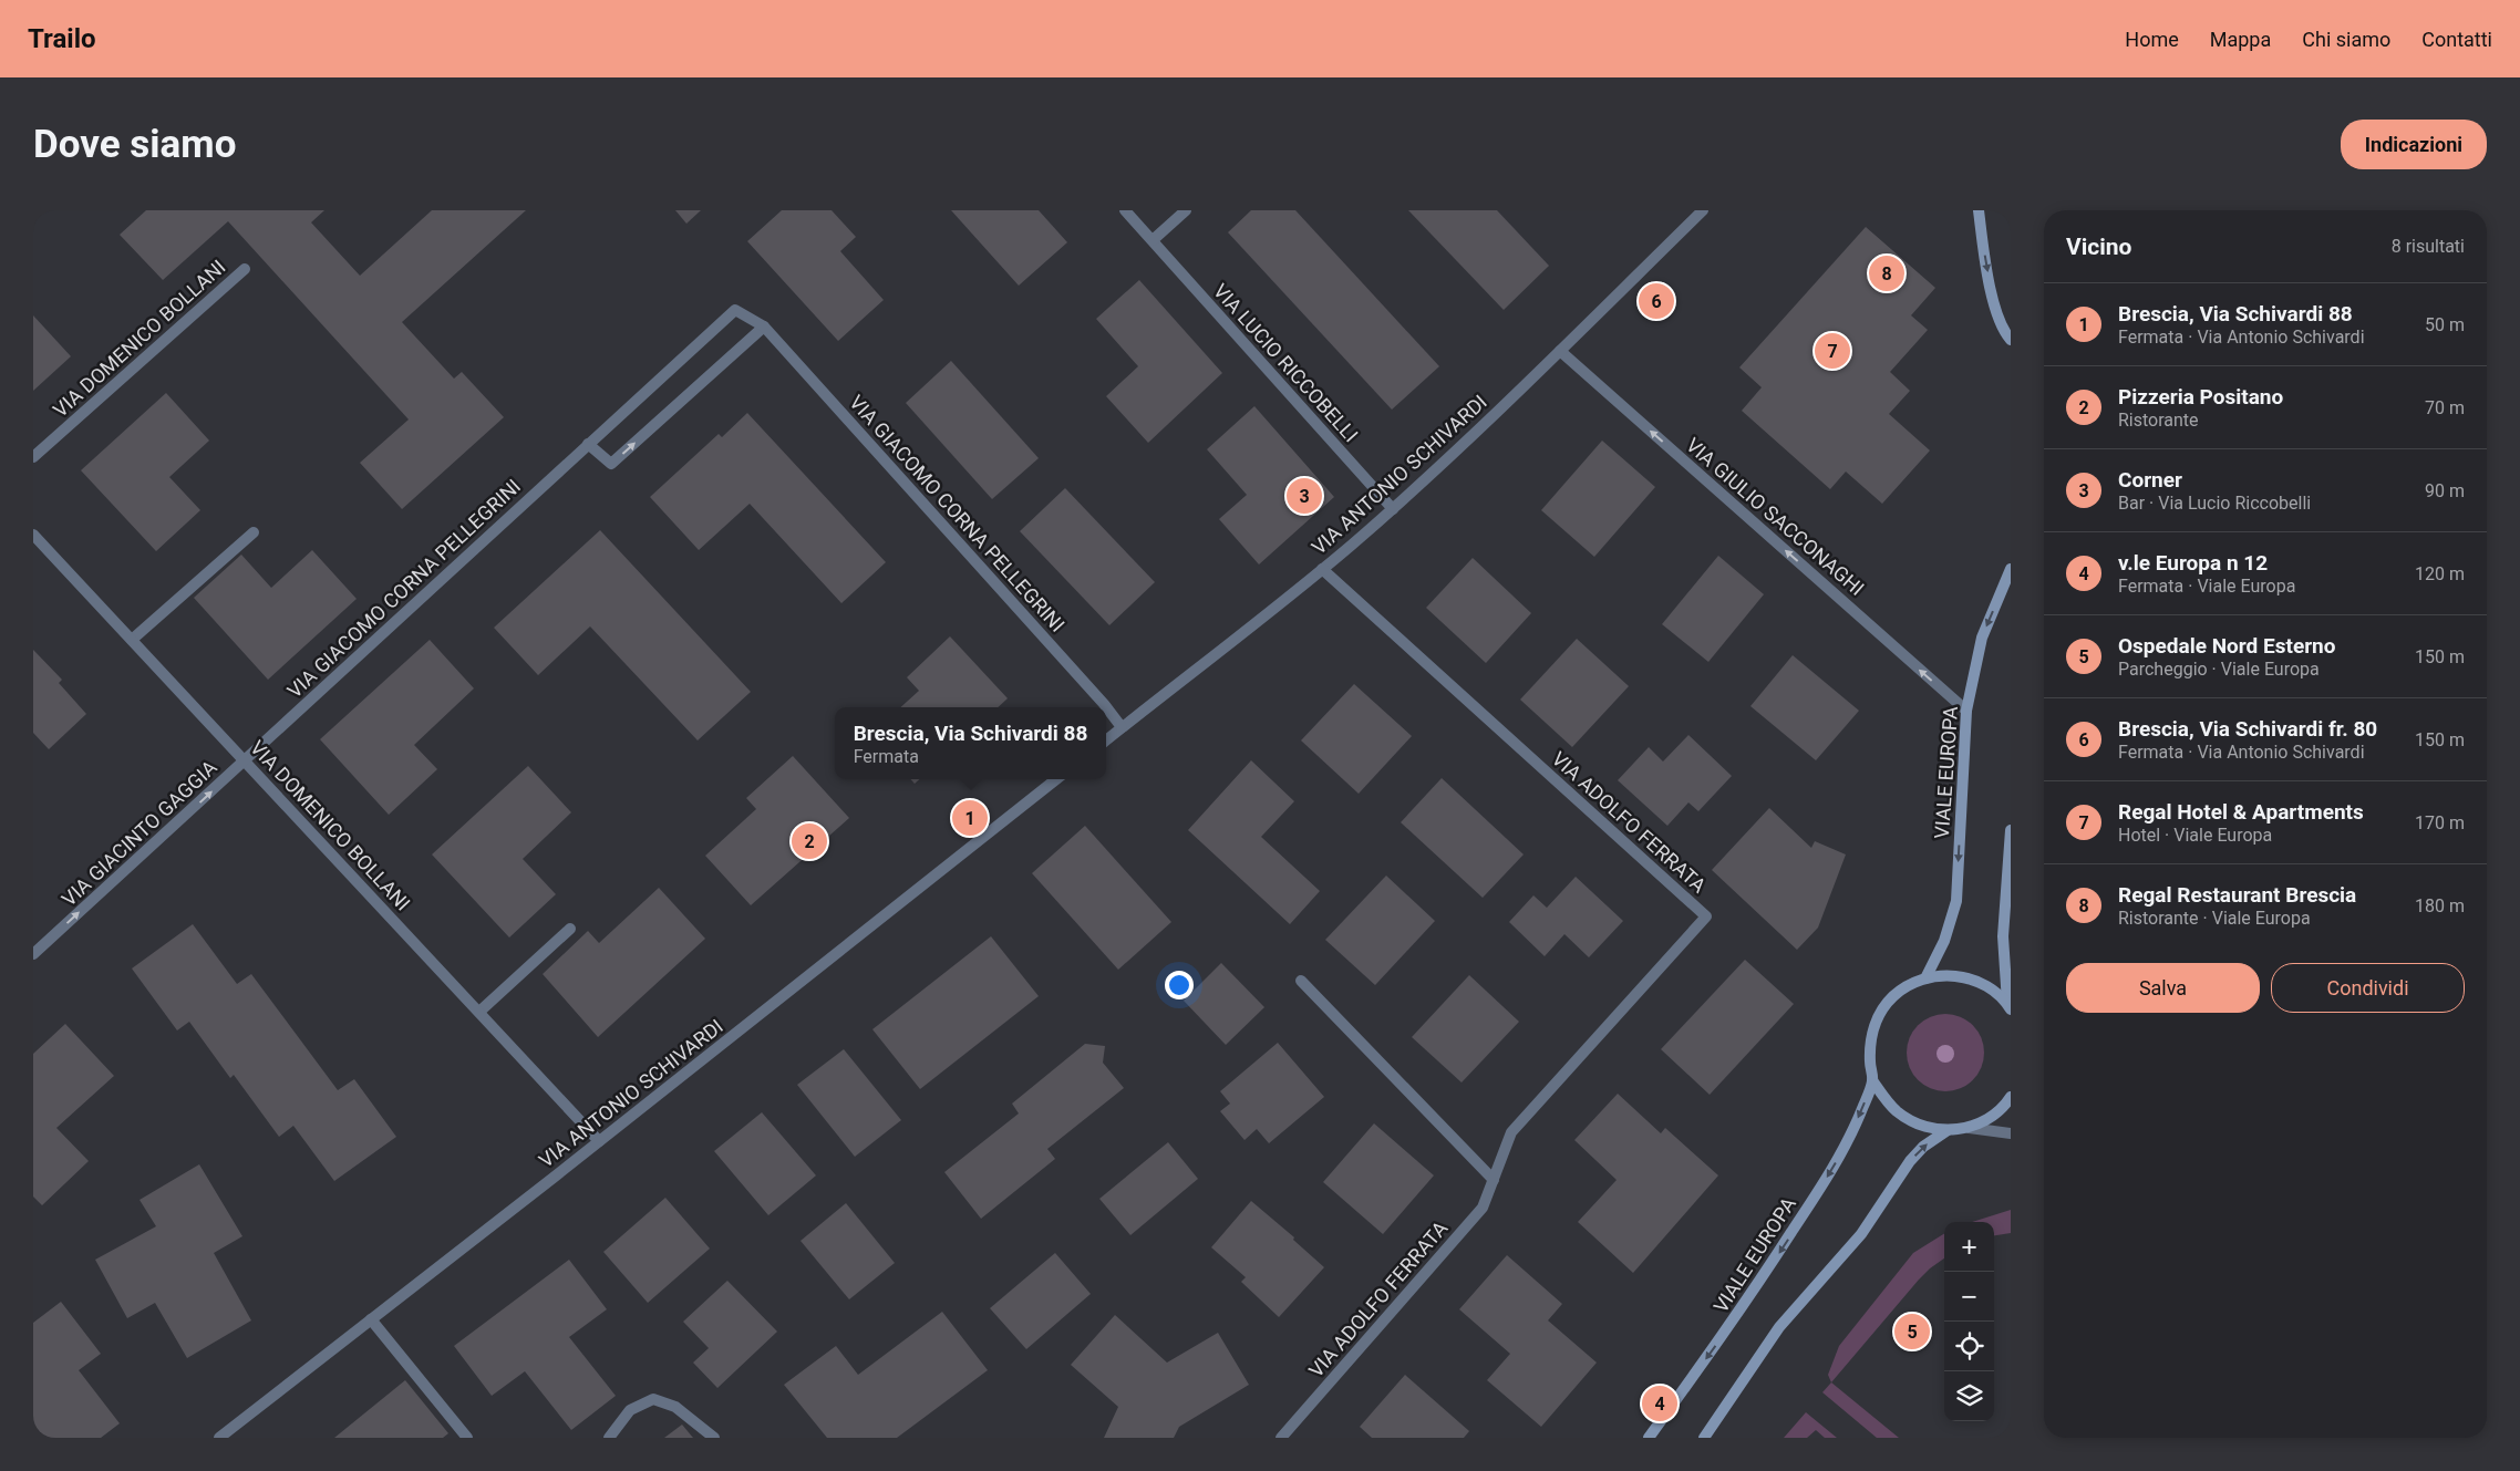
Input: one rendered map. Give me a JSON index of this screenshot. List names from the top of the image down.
{
  "streets": {
    "street": [
      "VIA DOMENICO BOLLANI",
      "VIA LUCIO RICCOBELLI",
      "VIA ANTONIO SCHIVARDI",
      "VIA GIACOMO CORNA PELLEGRINI",
      "VIA GIULIO SACCONAGHI",
      "VIALE EUROPA",
      "VIA ADOLFO FERRATA",
      "VIA GIACINTO GAGGIA"
    ]
  },
  "crossings": [
    ["VIA DOMENICO BOLLANI", "VIA ANTONIO SCHIVARDI"],
    ["VIA DOMENICO BOLLANI", "VIA GIACOMO CORNA PELLEGRINI"],
    ["VIA DOMENICO BOLLANI", "VIA GIACINTO GAGGIA"],
    ["VIA LUCIO RICCOBELLI", "VIA ANTONIO SCHIVARDI"],
    ["VIA ANTONIO SCHIVARDI", "VIA GIACOMO CORNA PELLEGRINI"],
    ["VIA ANTONIO SCHIVARDI", "VIA GIULIO SACCONAGHI"],
    ["VIA ANTONIO SCHIVARDI", "VIA ADOLFO FERRATA"],
    ["VIA GIACOMO CORNA PELLEGRINI", "VIA GIACINTO GAGGIA"],
    ["VIA GIULIO SACCONAGHI", "VIALE EUROPA"]
  ],
  "one_way": ["VIA GIULIO SACCONAGHI", "VIA GIACINTO GAGGIA"],
  "page": {
    "header": "Trailo",
    "nav": [
      "Home",
      "Mappa",
      "Chi siamo",
      "Contatti"
    ],
    "buttons": [
      "Indicazioni",
      ["Salva", "Condividi"]
    ],
    "title": "Dove siamo",
    "heading": ["Vicino", "8 risultati"],
    "pins": [
      "8",
      "6",
      "7",
      "3",
      "1",
      "2",
      "5",
      "4"
    ],
    "list": [
      {
        "mark": "1",
        "name": "Brescia, Via Schivardi 88",
        "note": "Fermata · Via Antonio Schivardi",
        "value": "50 m"
      },
      {
        "mark": "2",
        "name": "Pizzeria Positano",
        "note": "Ristorante",
        "value": "70 m"
      },
      {
        "mark": "3",
        "name": "Corner",
        "note": "Bar · Via Lucio Riccobelli",
        "value": "90 m"
      },
      {
        "mark": "4",
        "name": "v.le Europa n 12",
        "note": "Fermata · Viale Europa",
        "value": "120 m"
      },
      {
        "mark": "5",
        "name": "Ospedale Nord Esterno",
        "note": "Parcheggio · Viale Europa",
        "value": "150 m"
      },
      {
        "mark": "6",
        "name": "Brescia, Via Schivardi fr. 80",
        "note": "Fermata · Via Antonio Schivardi",
        "value": "150 m"
      },
      {
        "mark": "7",
        "name": "Regal Hotel & Apartments",
        "note": "Hotel · Viale Europa",
        "value": "170 m"
      },
      {
        "mark": "8",
        "name": "Regal Restaurant Brescia",
        "note": "Ristorante · Viale Europa",
        "value": "180 m"
      }
    ],
    "popup": ["Brescia, Via Schivardi 88", "Fermata"],
    "map_buttons": ["+", "−"]
  }
}
